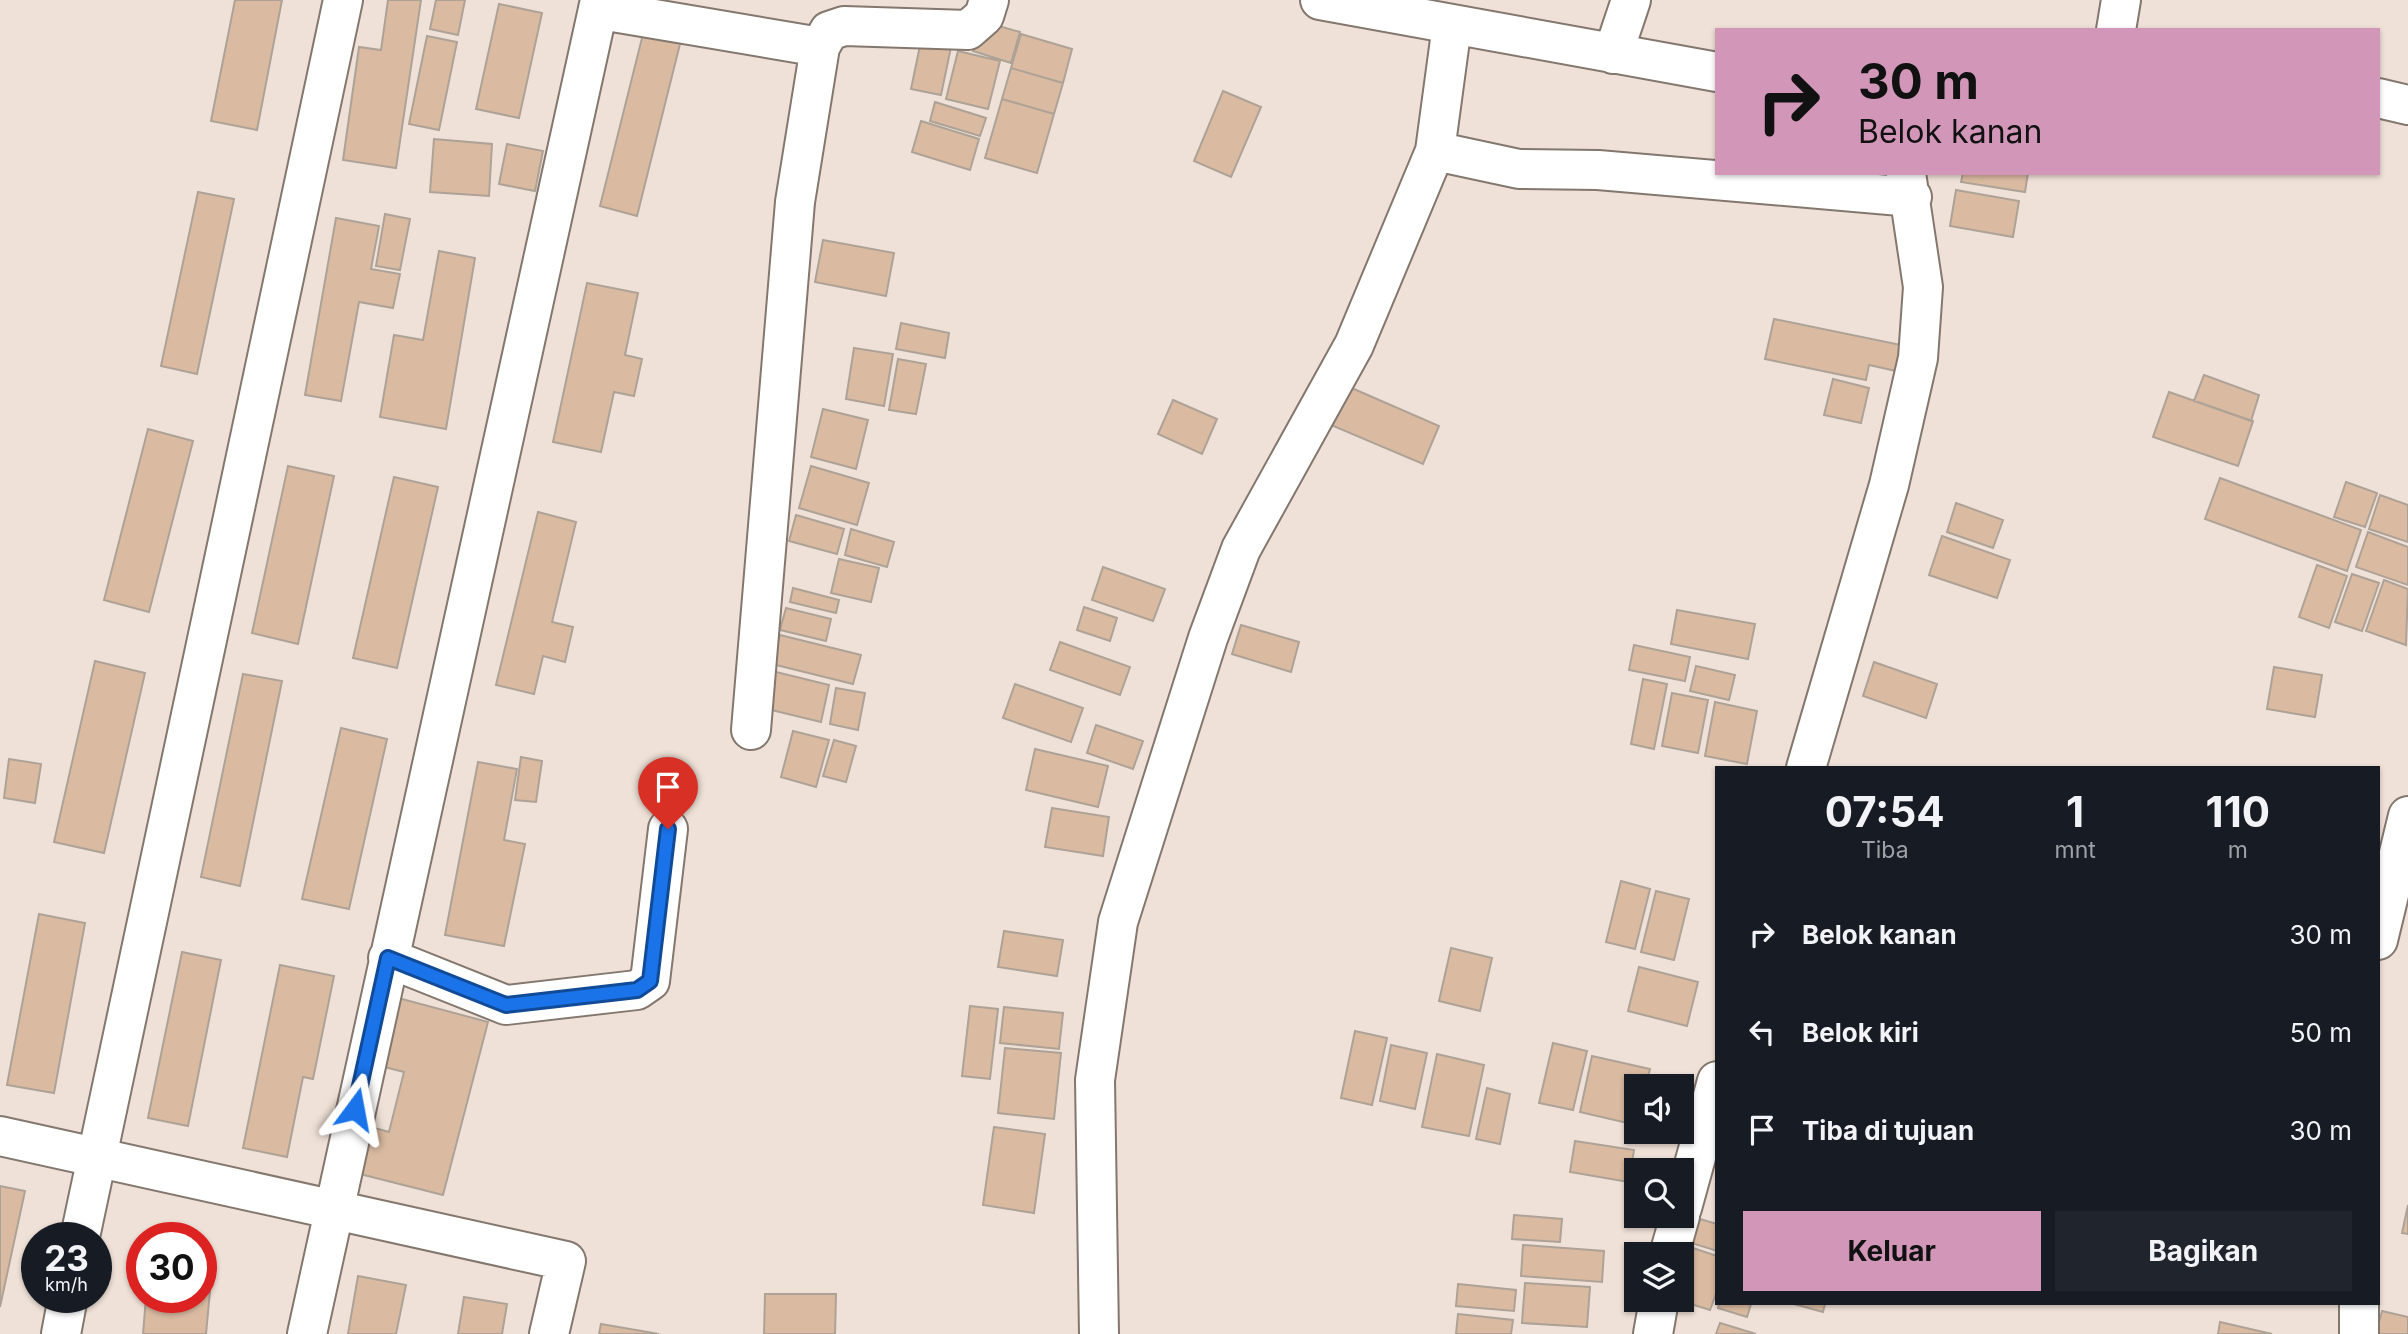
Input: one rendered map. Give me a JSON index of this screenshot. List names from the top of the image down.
{
  "page": {
    "turn": ["30 m", "Belok kanan"],
    "eta": [
      "07:54",
      "Tiba",
      "1",
      "mnt",
      "110",
      "m"
    ],
    "list": [
      {
        "name": "Belok kanan",
        "value": "30 m"
      },
      {
        "name": "Belok kiri",
        "value": "50 m"
      },
      {
        "name": "Tiba di tujuan",
        "value": "30 m"
      }
    ],
    "buttons": ["Keluar", "Bagikan"],
    "speed": "23 km/h",
    "limit": "30"
  }
}
